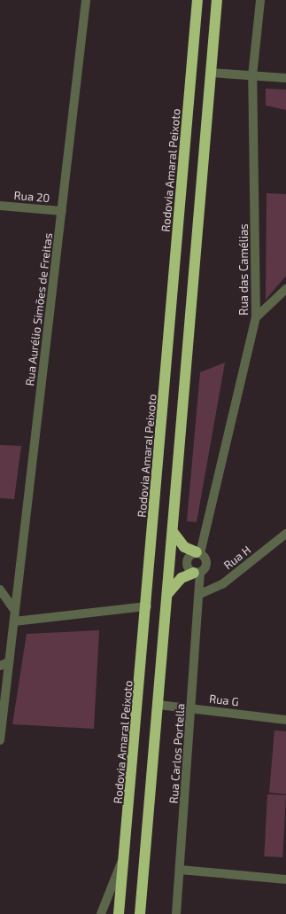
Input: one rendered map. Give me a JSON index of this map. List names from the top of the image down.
{
  "streets": {
    "highway": ["Rodovia Amaral Peixoto"],
    "street": [
      "Rua 20",
      "Rua das Camélias",
      "Rua Aurélio Simões de Freitas",
      "Rua H",
      "Rua G",
      "Rua Carlos Portella"
    ]
  },
  "crossings": [
    ["Rua 20", "Rua Aurélio Simões de Freitas"],
    ["Rua H", "Rua Carlos Portella"],
    ["Rua G", "Rua Carlos Portella"]
  ]
}
